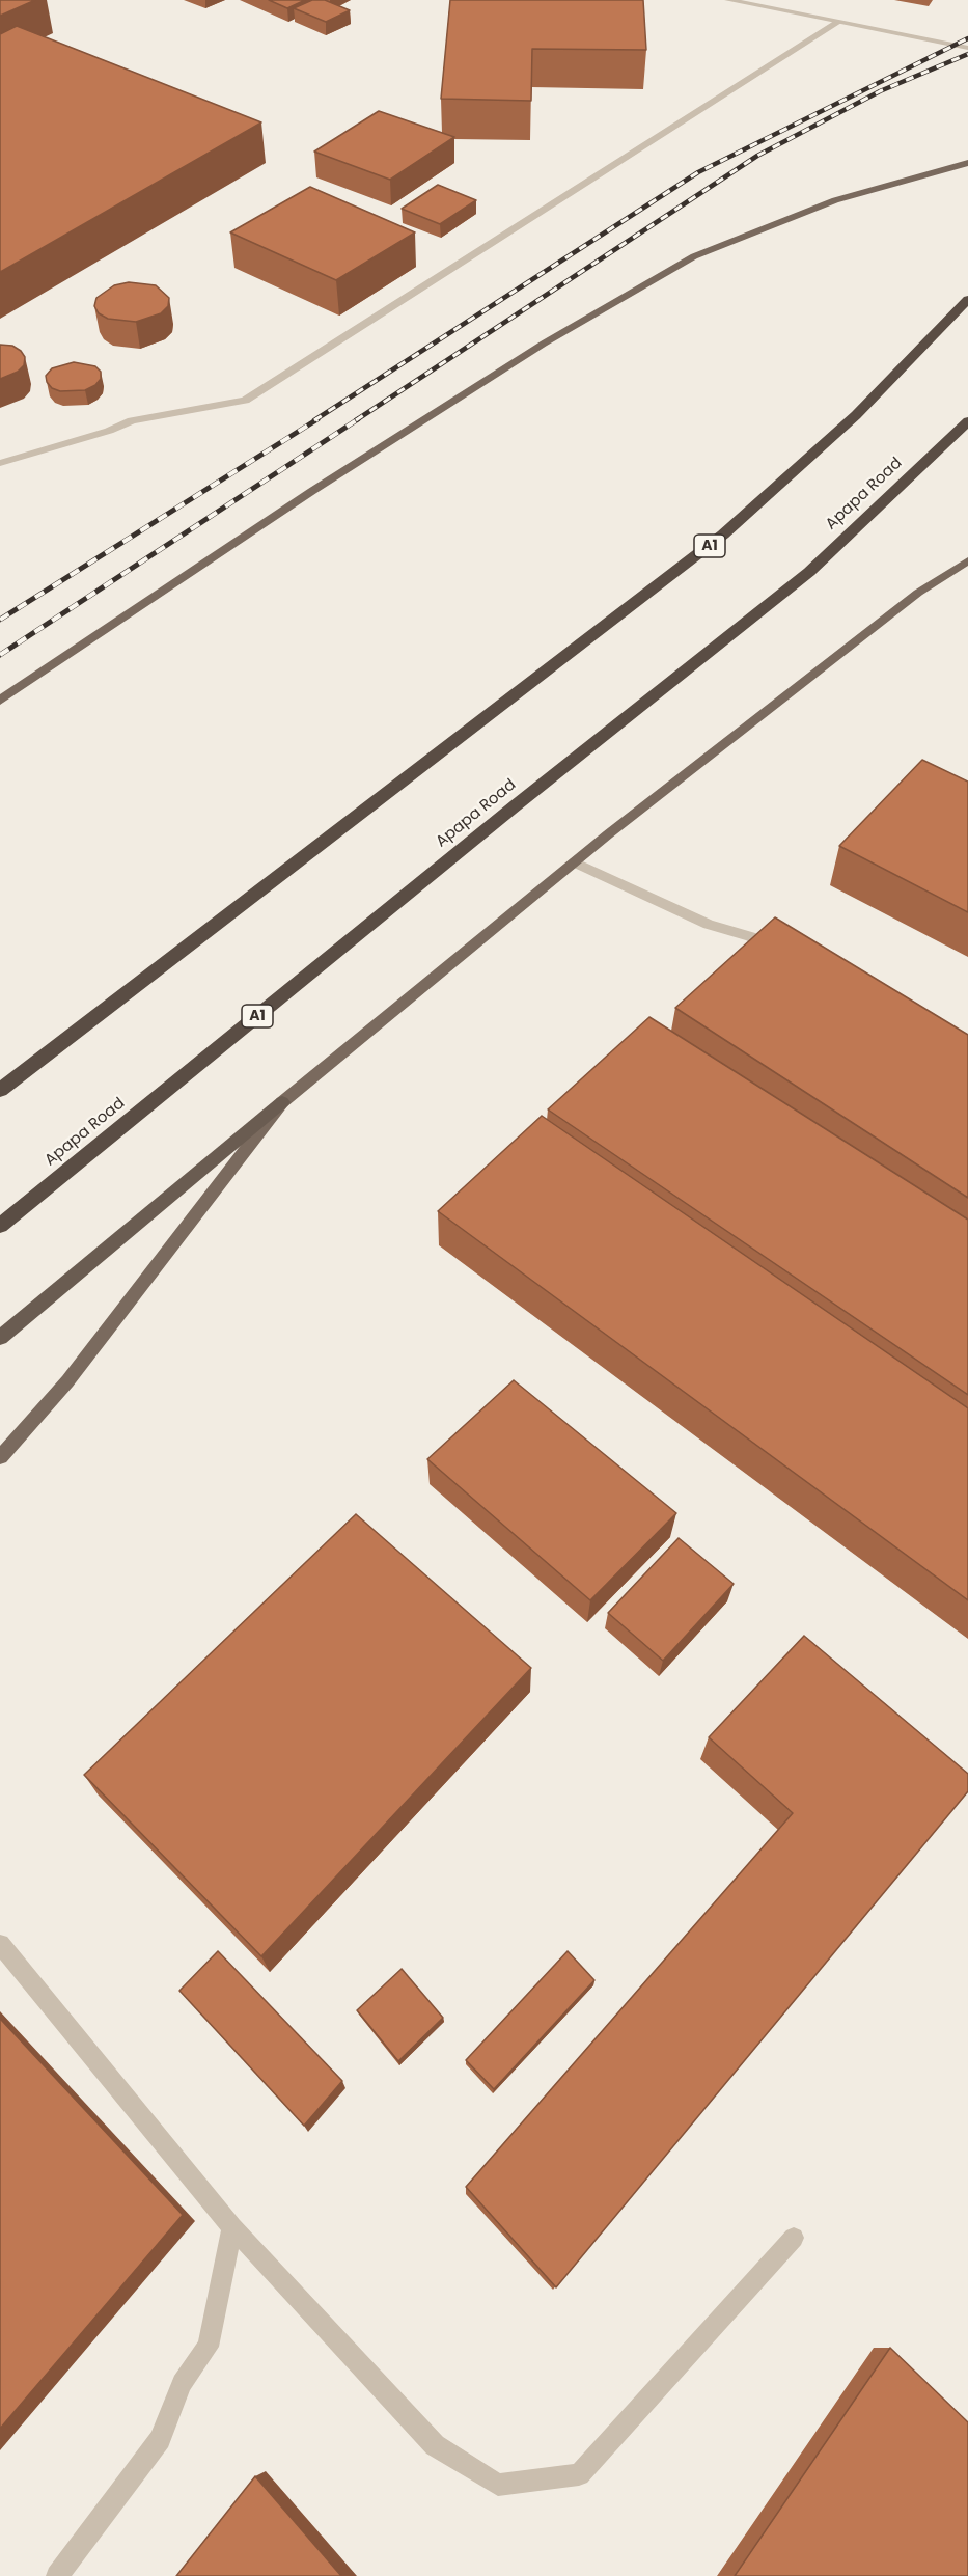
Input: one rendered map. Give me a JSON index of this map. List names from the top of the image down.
{
  "streets": {
    "highway": ["Apapa Road", "A1"]
  }
}
